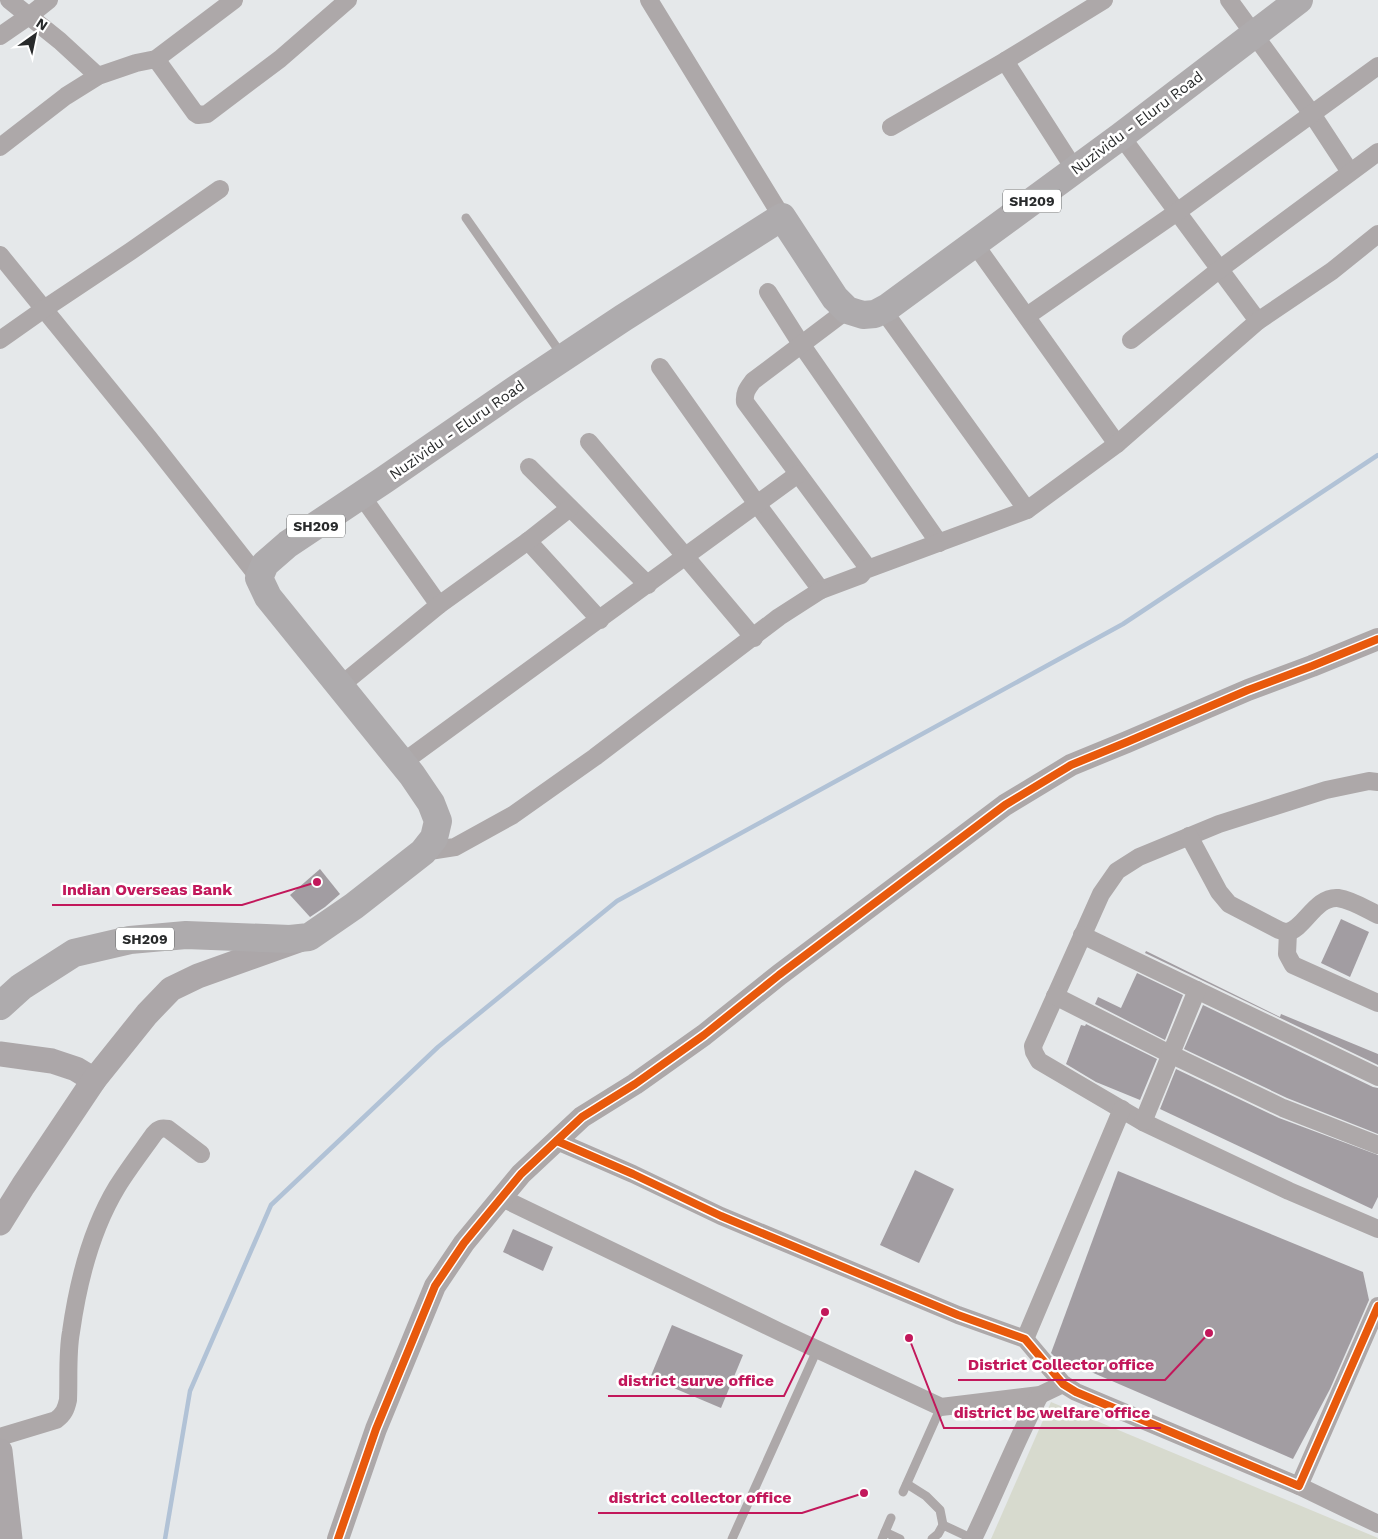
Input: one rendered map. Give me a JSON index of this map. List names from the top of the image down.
{
  "streets": {
    "main road": ["Nuzividu - Eluru Road", "SH209"]
  },
  "places": [
    "Indian Overseas Bank",
    "district surve office",
    "District Collector office",
    "district bc welfare office",
    "district collector office"
  ],
  "north": "top right"
}
